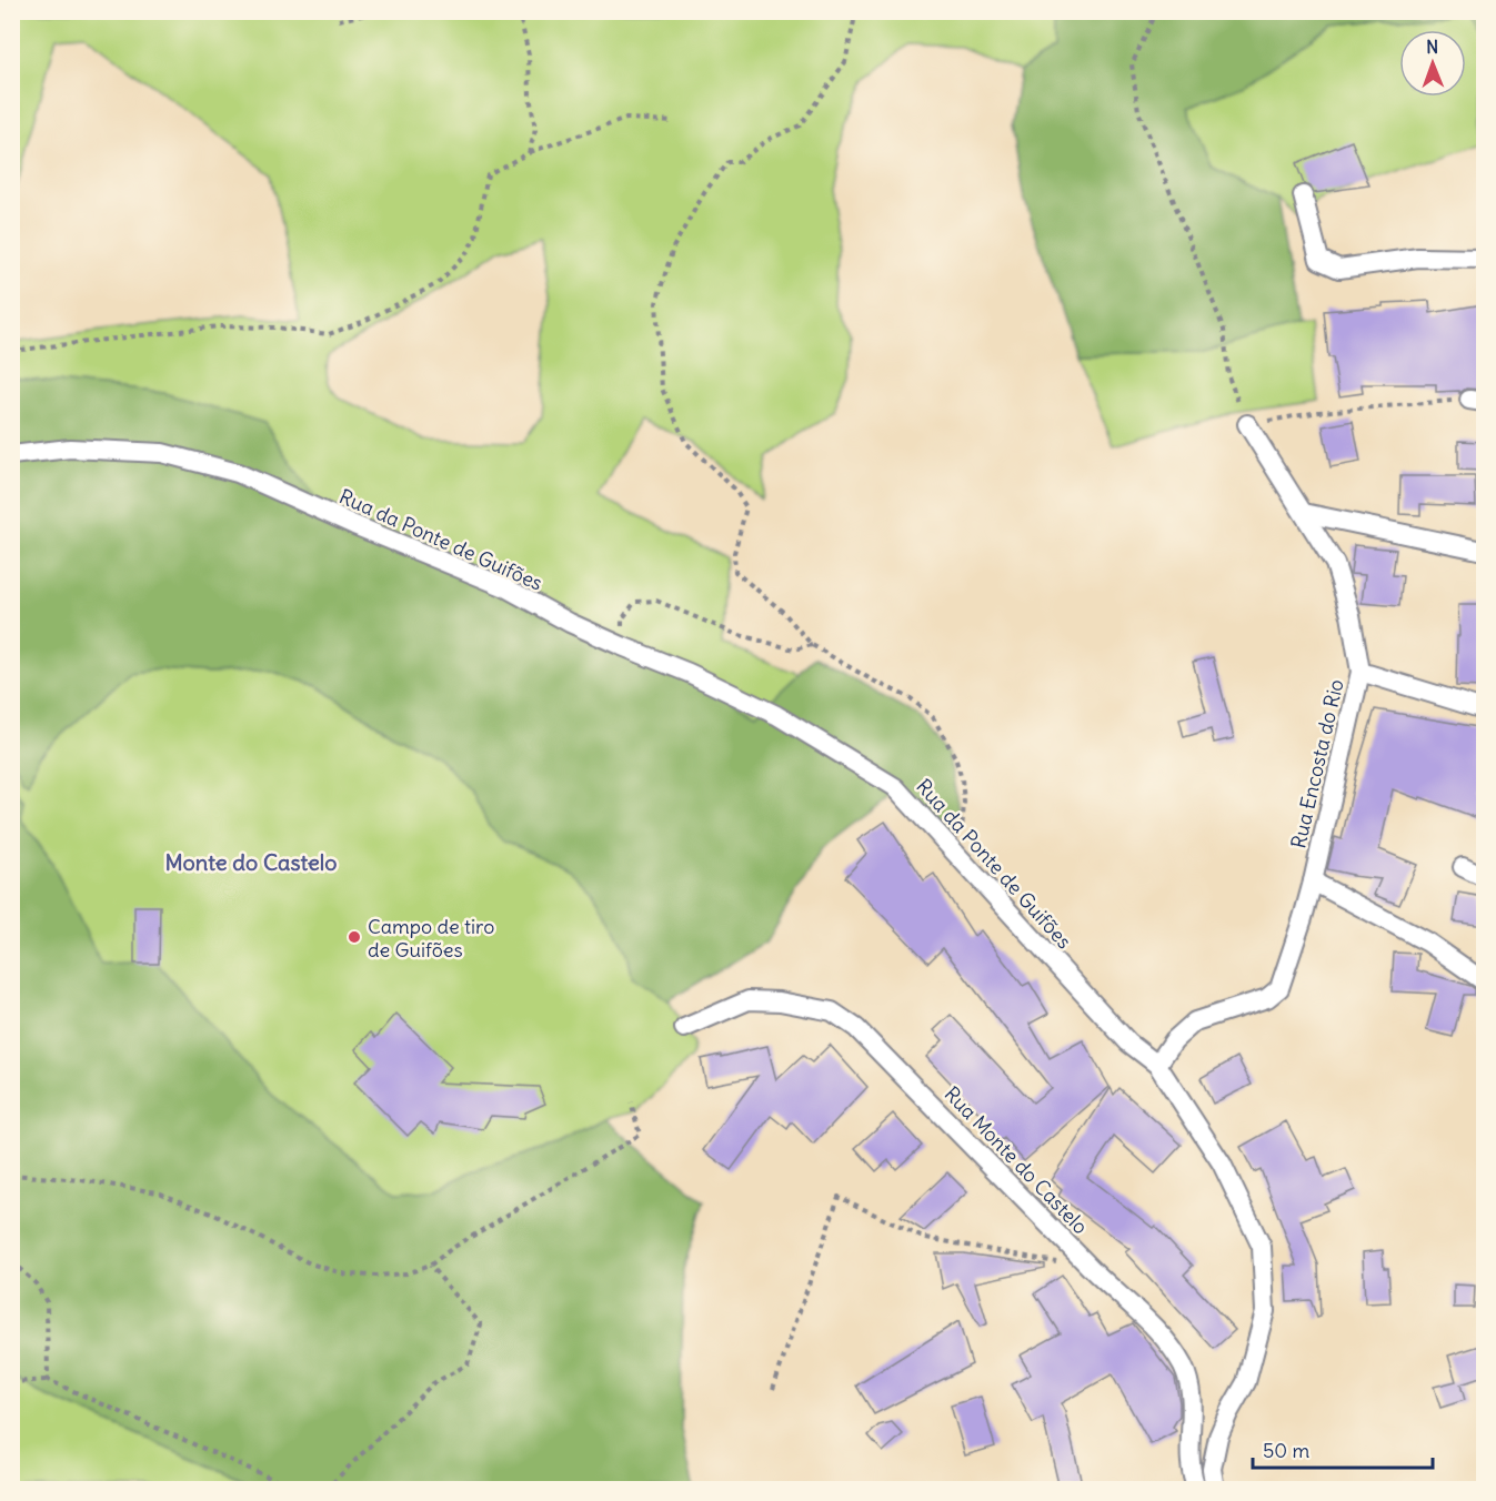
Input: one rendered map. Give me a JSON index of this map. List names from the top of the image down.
{
  "streets": {
    "street": ["Rua da Ponte de Guifões", "Rua Encosta do Rio", "Rua Monte do Castelo"]
  },
  "crossings": [
    ["Rua da Ponte de Guifões", "Rua Encosta do Rio"]
  ],
  "districts": ["Monte do Castelo"],
  "places": ["Campo de tiro de Guifões"],
  "scale_bar": "50 m",
  "north": "top"
}
